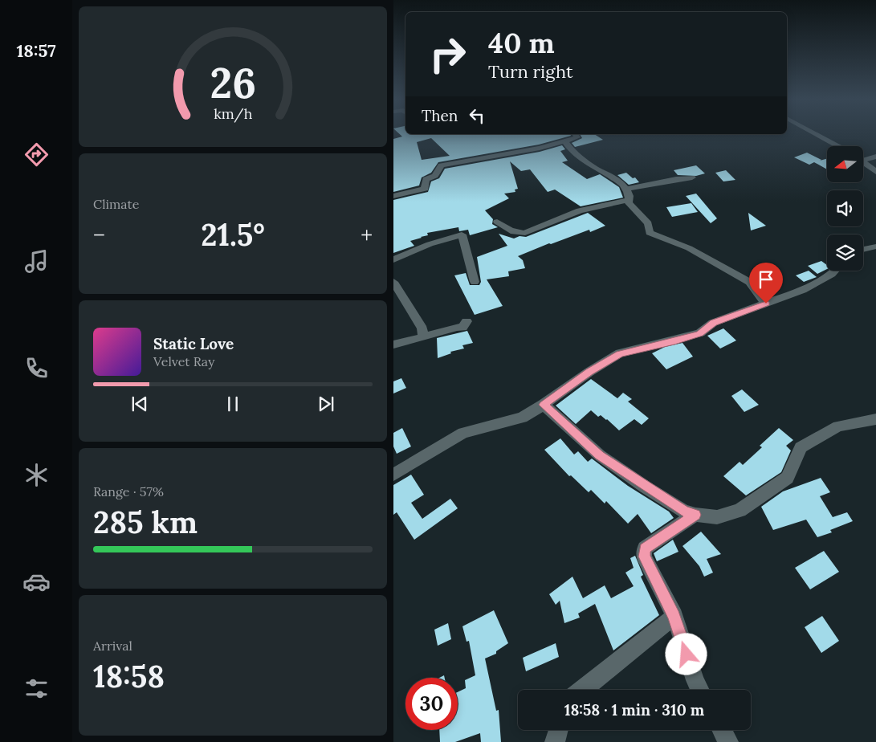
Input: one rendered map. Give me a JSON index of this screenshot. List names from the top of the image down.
{
  "north": "left",
  "page": {
    "tabs": "18:57",
    "turn": ["40 m", "Turn right"],
    "then": "Then",
    "tile": [
      "Climate",
      ["Range · 57%", "285 km"],
      ["Arrival", "18:58"]
    ],
    "heat": ["−", "21.5°", "+"],
    "song": ["Static Love", "Velvet Ray"],
    "limit": "30",
    "trip": "18:58 · 1 min · 310 m",
    "gauge": ["26", "km/h"]
  }
}
